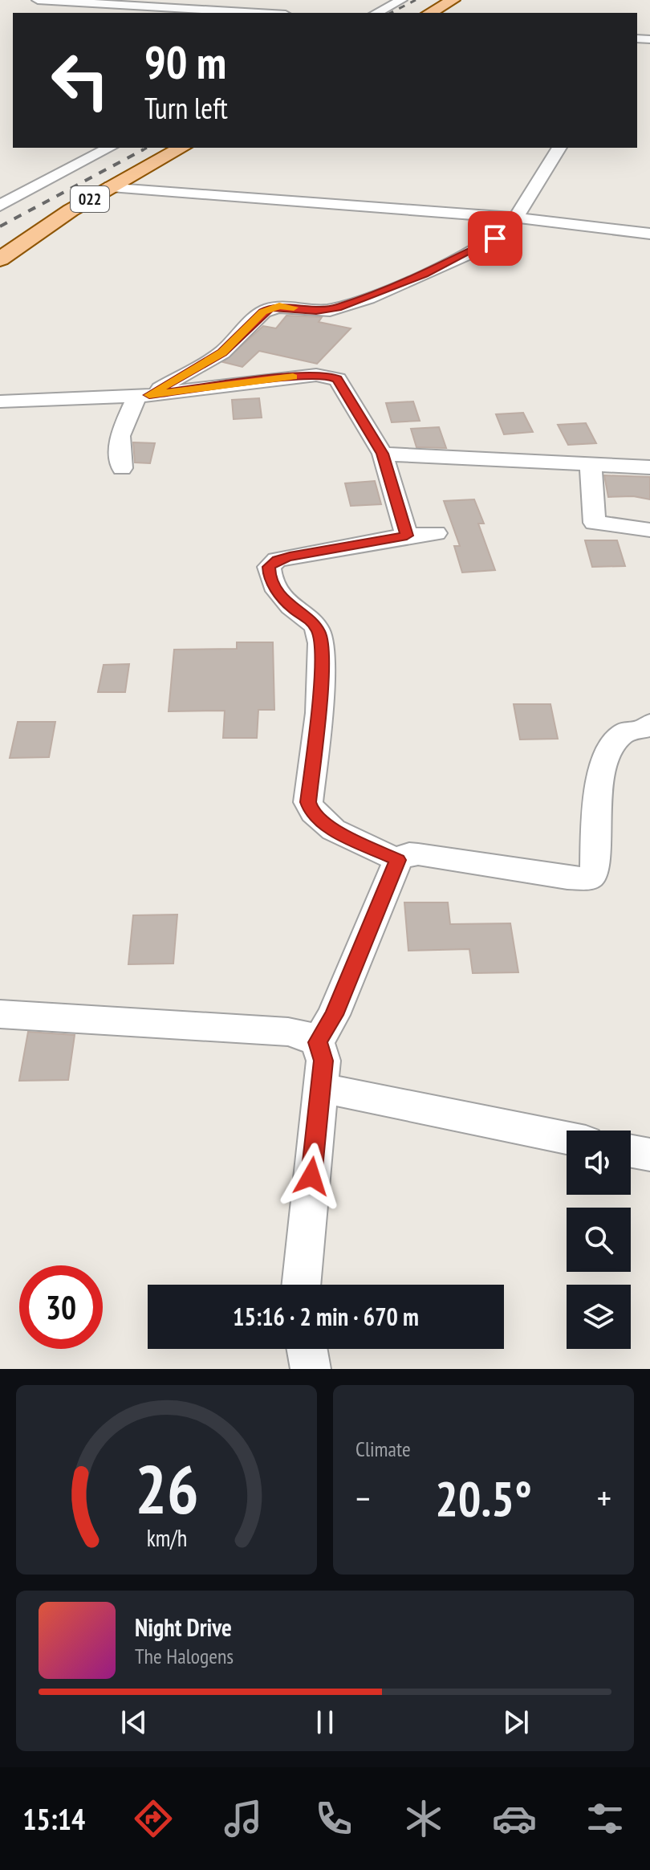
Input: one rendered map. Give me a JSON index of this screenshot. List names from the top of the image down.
{
  "streets": {
    "main road": ["022"]
  },
  "page": {
    "turn": ["90 m", "Turn left"],
    "limit": "30",
    "trip": "15:16 · 2 min · 670 m",
    "tile": "Climate",
    "heat": ["−", "20.5°", "+"],
    "song": ["Night Drive", "The Halogens"],
    "tabs": "15:14",
    "gauge": ["26", "km/h"]
  }
}
